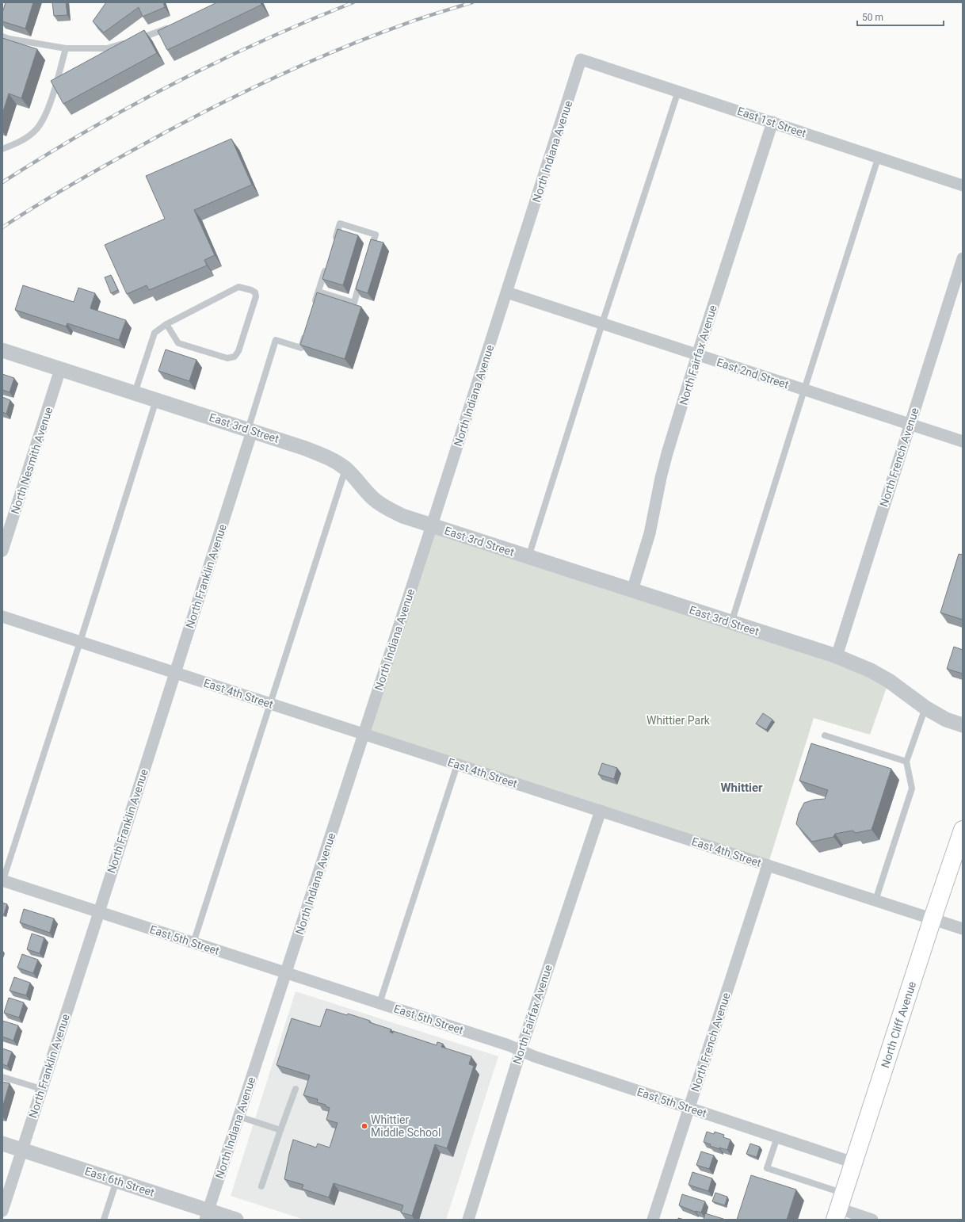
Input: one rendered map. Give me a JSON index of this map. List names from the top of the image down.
{
  "streets": {
    "main road": ["North Cliff Avenue"],
    "street": [
      "East 1st Street",
      "North Indiana Avenue",
      "North Fairfax Avenue",
      "East 2nd Street",
      "East 3rd Street",
      "North French Avenue",
      "North Nesmith Avenue",
      "North Franklin Avenue",
      "East 4th Street",
      "East 5th Street",
      "East 6th Street"
    ]
  },
  "crossings": [
    ["East 1st Street", "North Indiana Avenue"],
    ["East 1st Street", "North Fairfax Avenue"],
    ["North Indiana Avenue", "East 2nd Street"],
    ["North Indiana Avenue", "East 3rd Street"],
    ["North Indiana Avenue", "East 4th Street"],
    ["North Indiana Avenue", "East 5th Street"],
    ["North Indiana Avenue", "East 6th Street"],
    ["North Fairfax Avenue", "East 2nd Street"],
    ["North Fairfax Avenue", "East 3rd Street"],
    ["North Fairfax Avenue", "East 4th Street"],
    ["North Fairfax Avenue", "East 5th Street"],
    ["East 2nd Street", "North French Avenue"],
    ["East 3rd Street", "North French Avenue"],
    ["East 3rd Street", "North Nesmith Avenue"],
    ["East 3rd Street", "North Franklin Avenue"],
    ["North French Avenue", "East 4th Street"],
    ["North French Avenue", "East 5th Street"],
    ["North Franklin Avenue", "East 4th Street"],
    ["North Franklin Avenue", "East 5th Street"],
    ["North Franklin Avenue", "East 6th Street"],
    ["East 4th Street", "North Cliff Avenue"],
    ["East 5th Street", "North Cliff Avenue"]
  ],
  "districts": ["Whittier"],
  "parks": ["Whittier Park"],
  "places": ["Whittier Middle School"],
  "scale_bar": "50 m"
}
